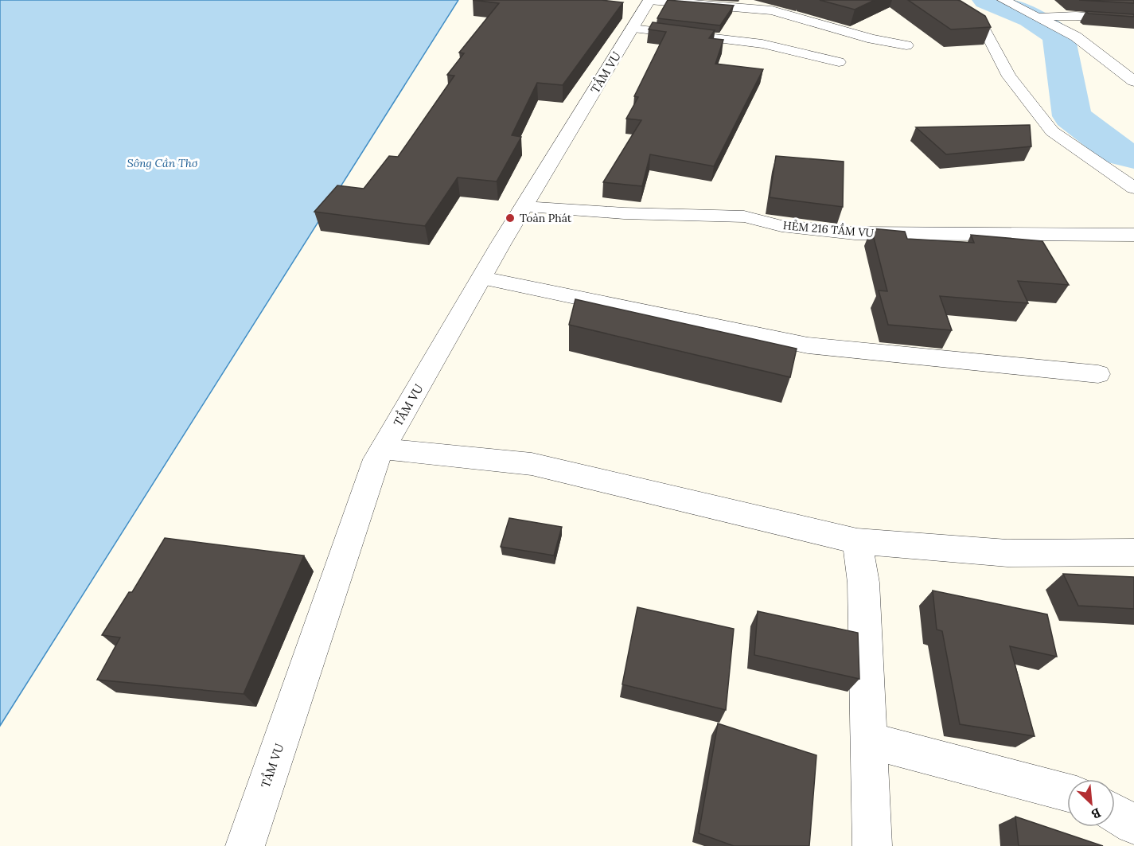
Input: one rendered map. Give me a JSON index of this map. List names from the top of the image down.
{
  "streets": {
    "street": ["TẦM VU", "HẺM 216 TẦM VU"]
  },
  "crossings": [
    ["TẦM VU", "HẺM 216 TẦM VU"]
  ],
  "water": ["Sông Cần Thơ"],
  "places": ["Toàn Phát"],
  "north": "bottom right"
}
